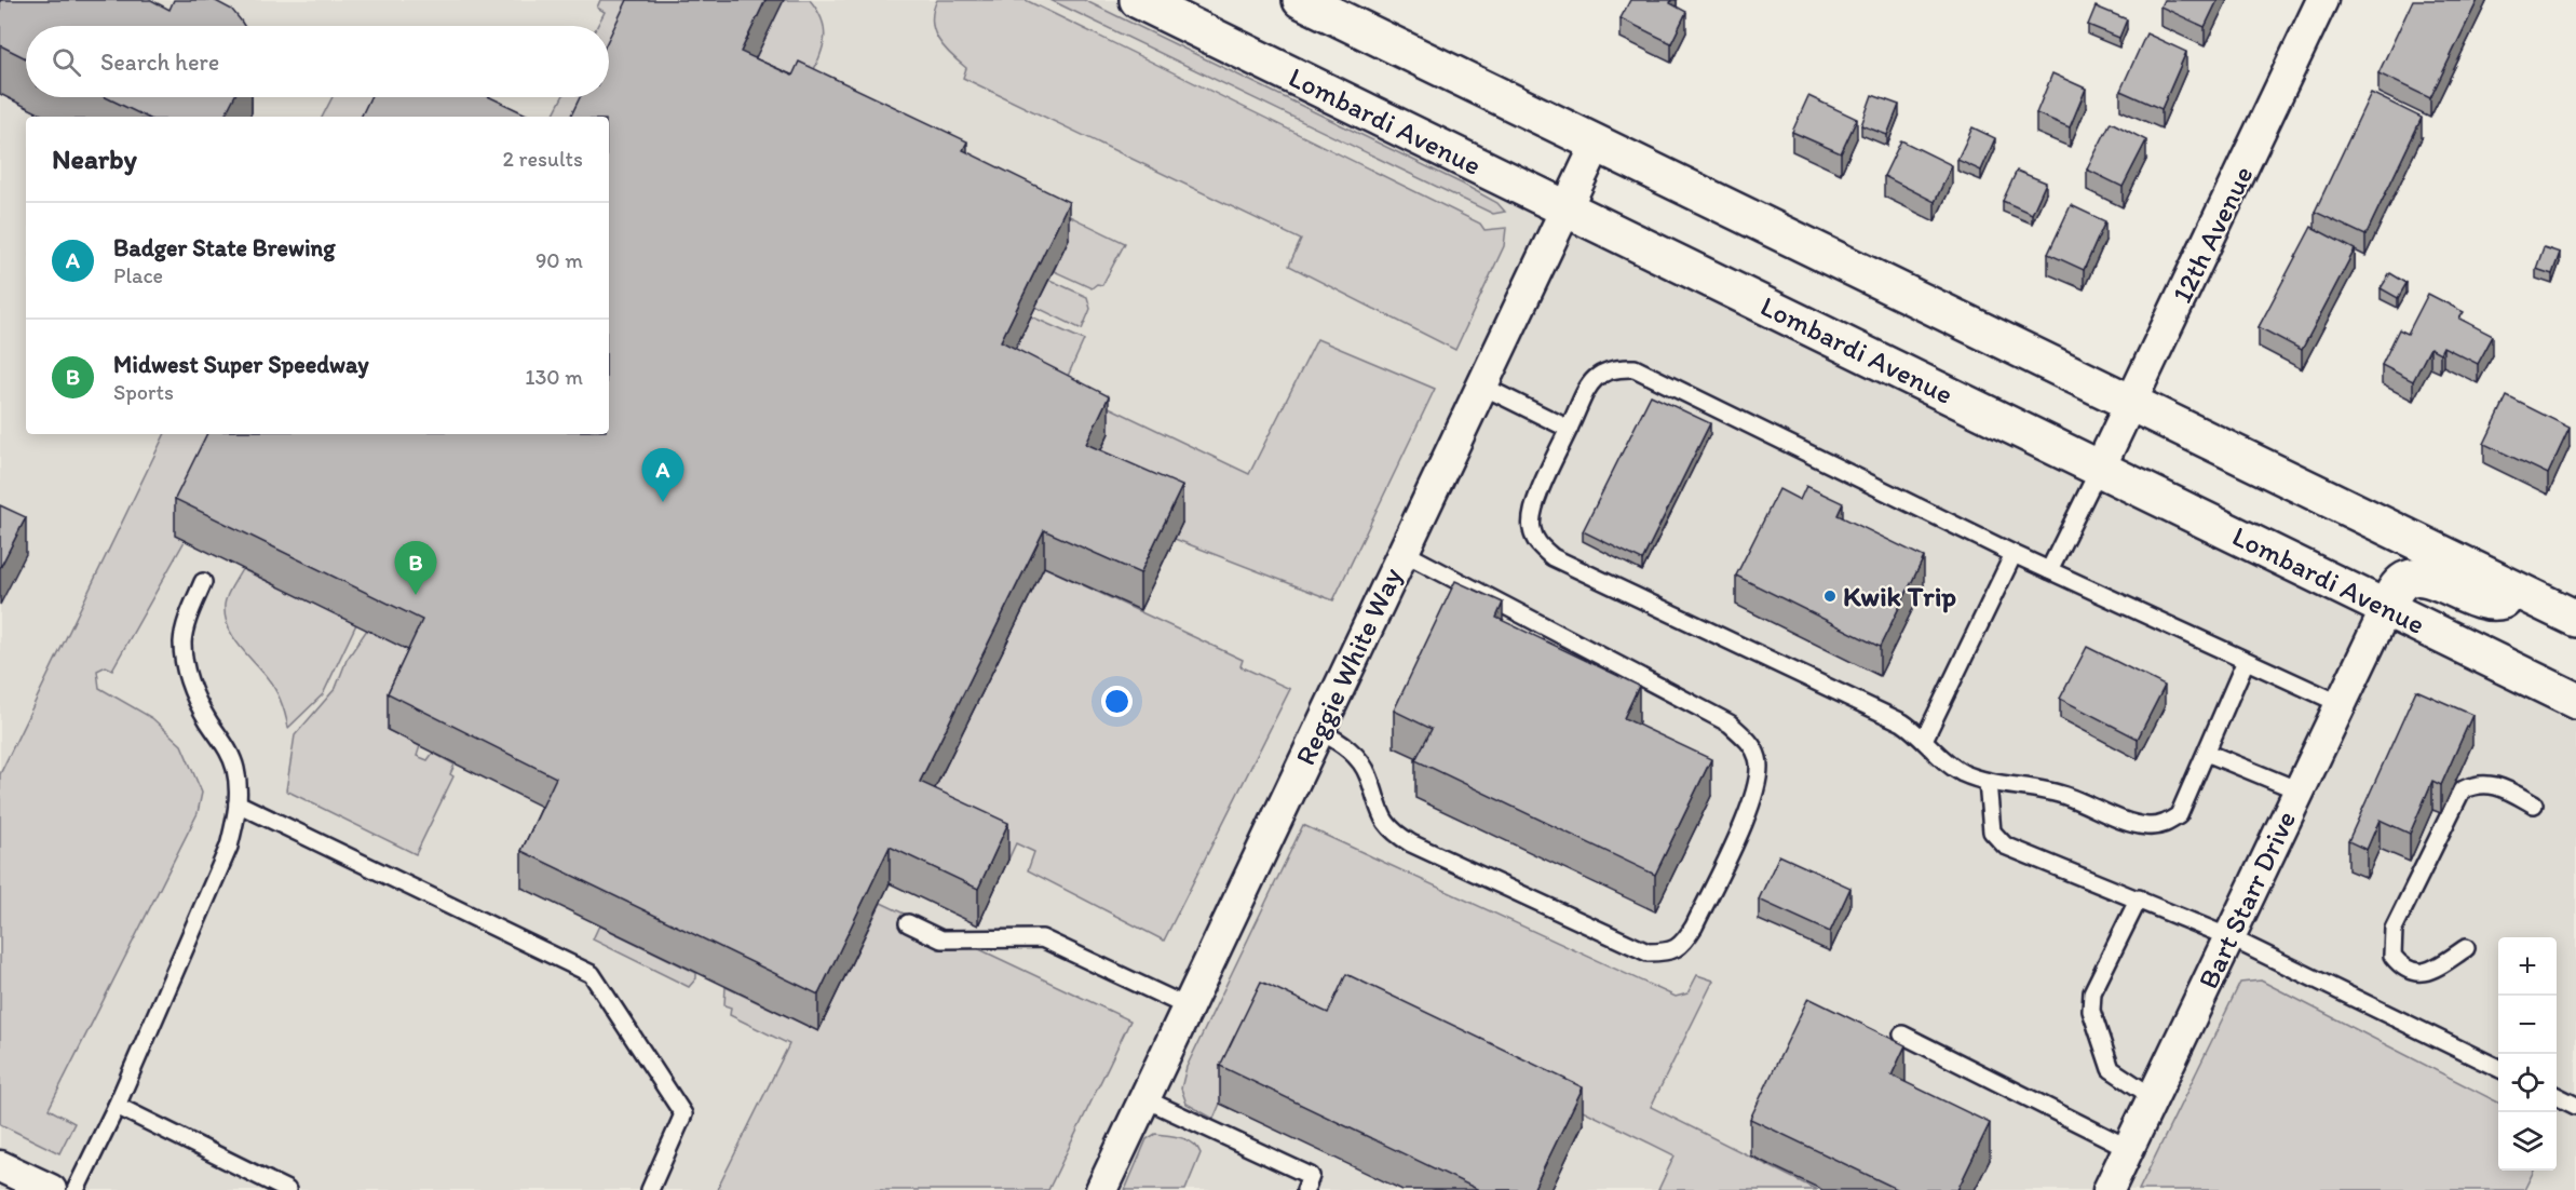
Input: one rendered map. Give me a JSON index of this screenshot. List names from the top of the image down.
{
  "streets": {
    "main road": ["Lombardi Avenue"],
    "street": ["12th Avenue", "Reggie White Way", "Bart Starr Drive"]
  },
  "crossings": [
    ["Lombardi Avenue", "12th Avenue"],
    ["Lombardi Avenue", "Reggie White Way"],
    ["Lombardi Avenue", "Bart Starr Drive"]
  ],
  "places": ["Kwik Trip"],
  "page": {
    "search": "Search here",
    "heading": ["Nearby", "2 results"],
    "list": [
      {
        "mark": "A",
        "name": "Badger State Brewing",
        "note": "Place",
        "value": "90 m"
      },
      {
        "mark": "B",
        "name": "Midwest Super Speedway",
        "note": "Sports",
        "value": "130 m"
      }
    ],
    "pins": ["A", "B"],
    "map_buttons": ["+", "−"]
  }
}
